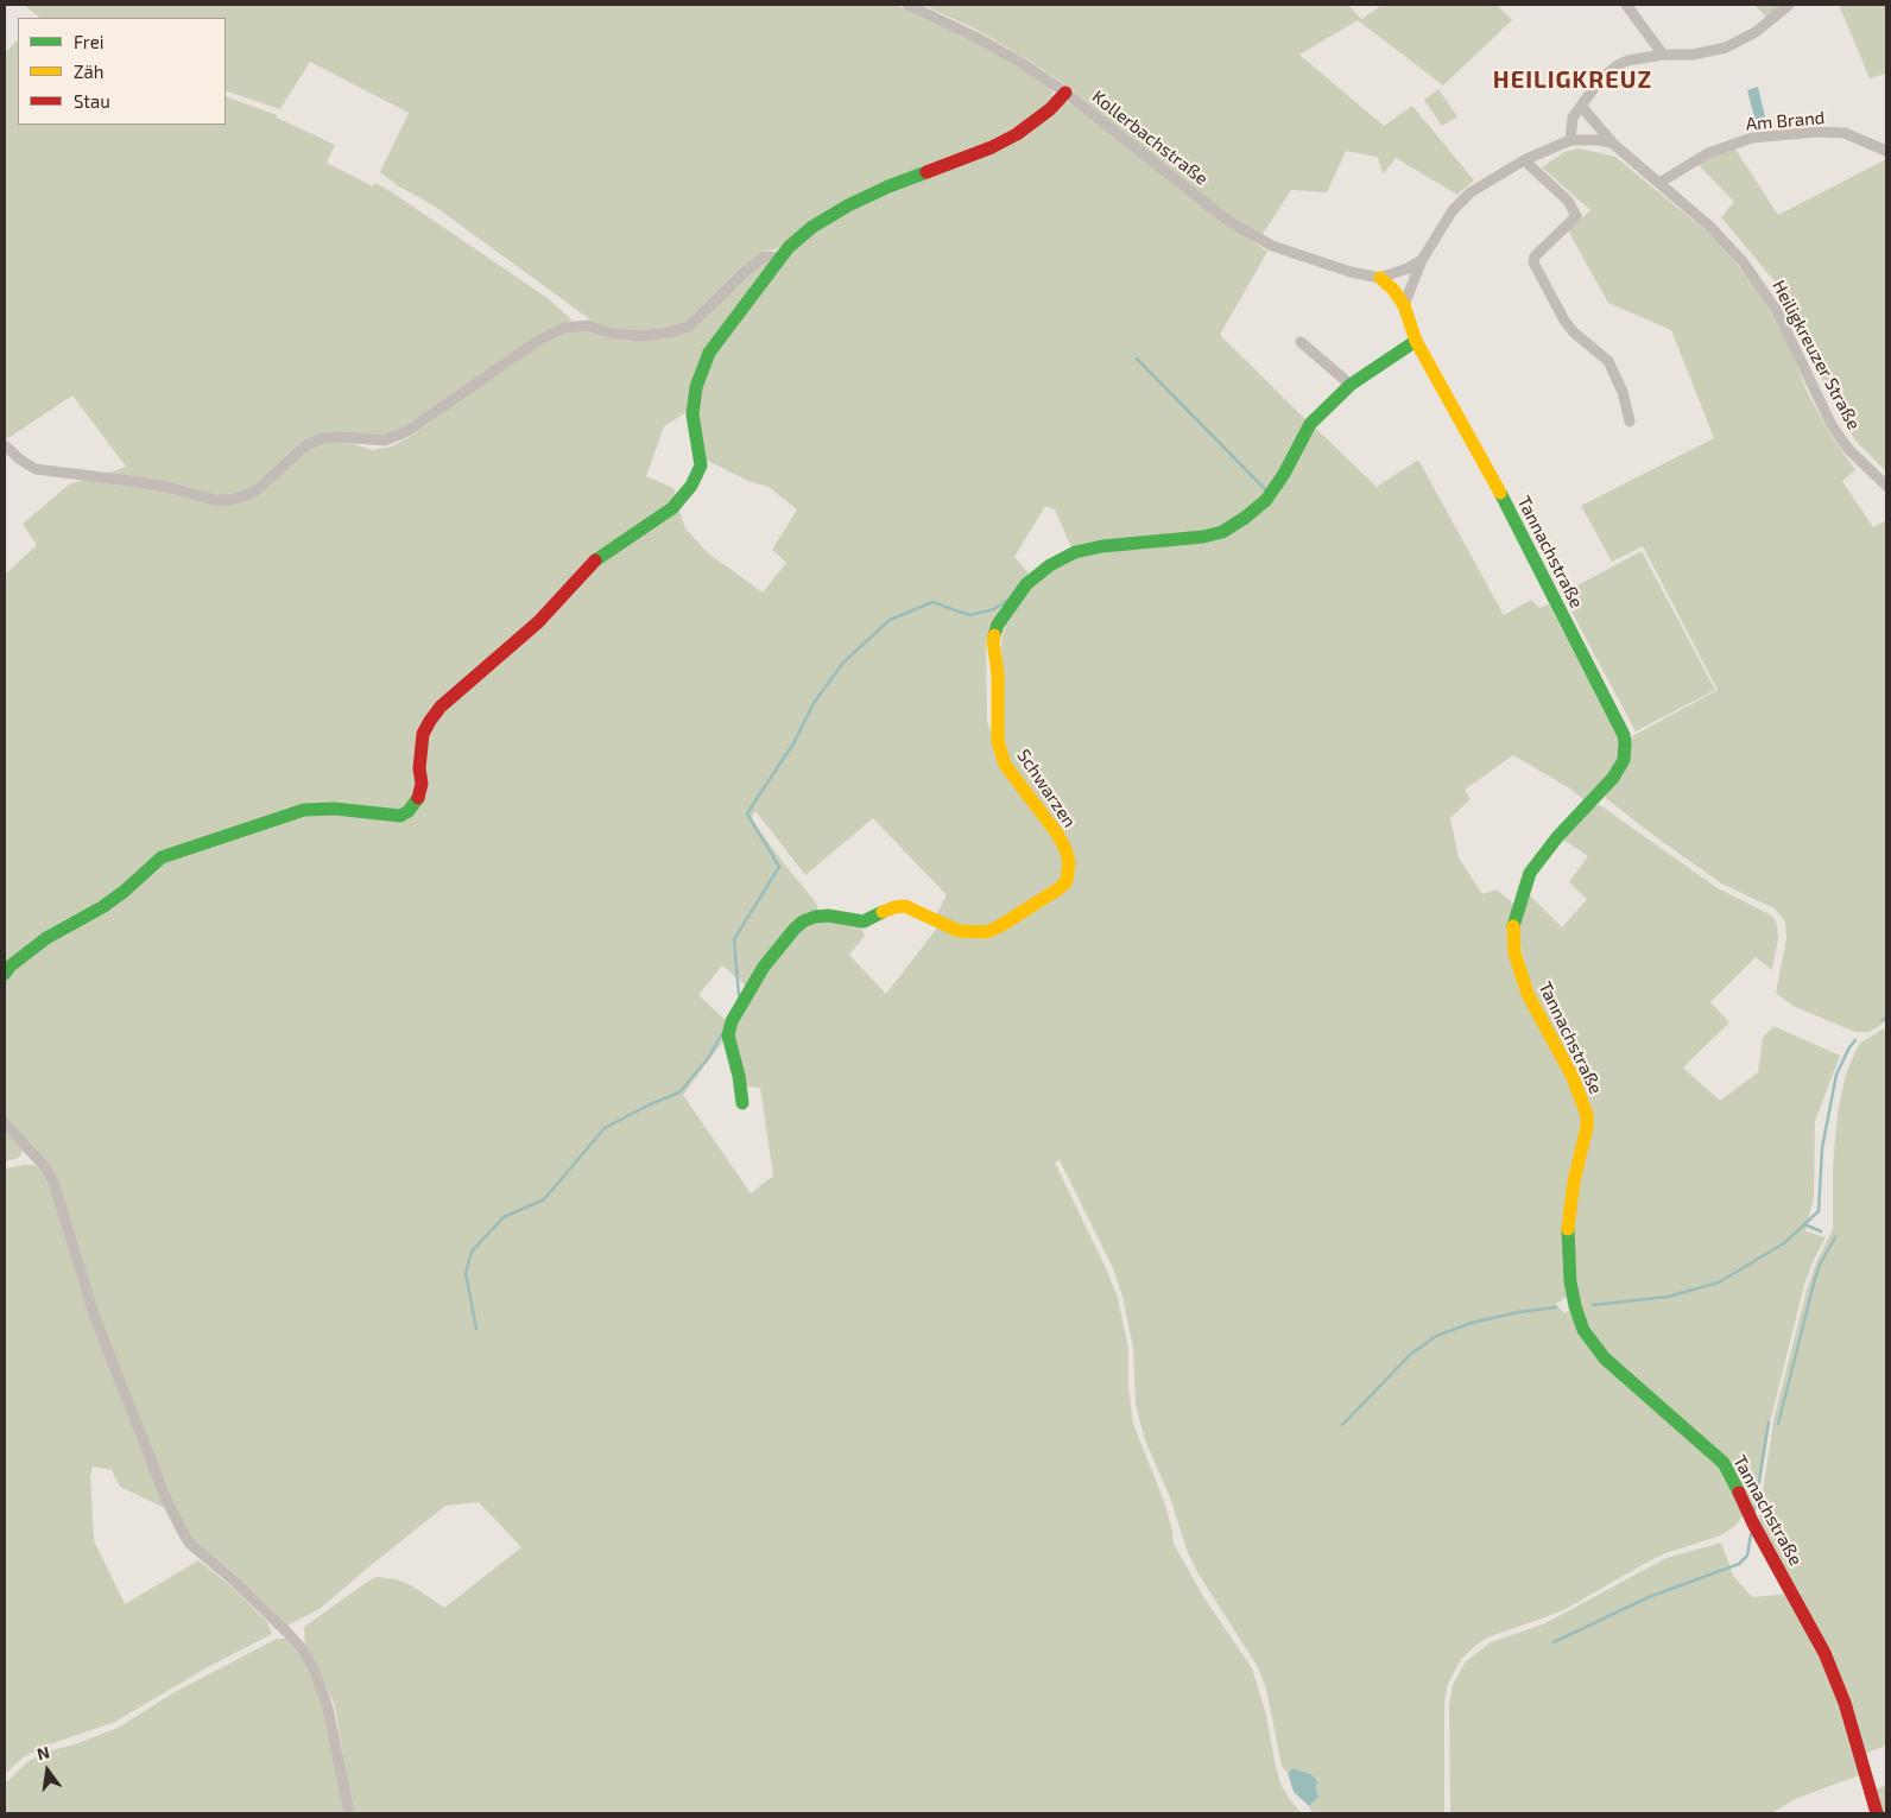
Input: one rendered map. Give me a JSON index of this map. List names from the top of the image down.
{
  "streets": {
    "street": [
      "Am Brand",
      "Kollerbachstraße",
      "Heiligkreuzer Straße",
      "Tannachstraße",
      "Schwarzen"
    ]
  },
  "crossings": [
    ["Am Brand", "Heiligkreuzer Straße"],
    ["Kollerbachstraße", "Tannachstraße"]
  ],
  "districts": ["HEILIGKREUZ"],
  "legend": ["Frei", "Zäh", "Stau"],
  "north": "top"
}
